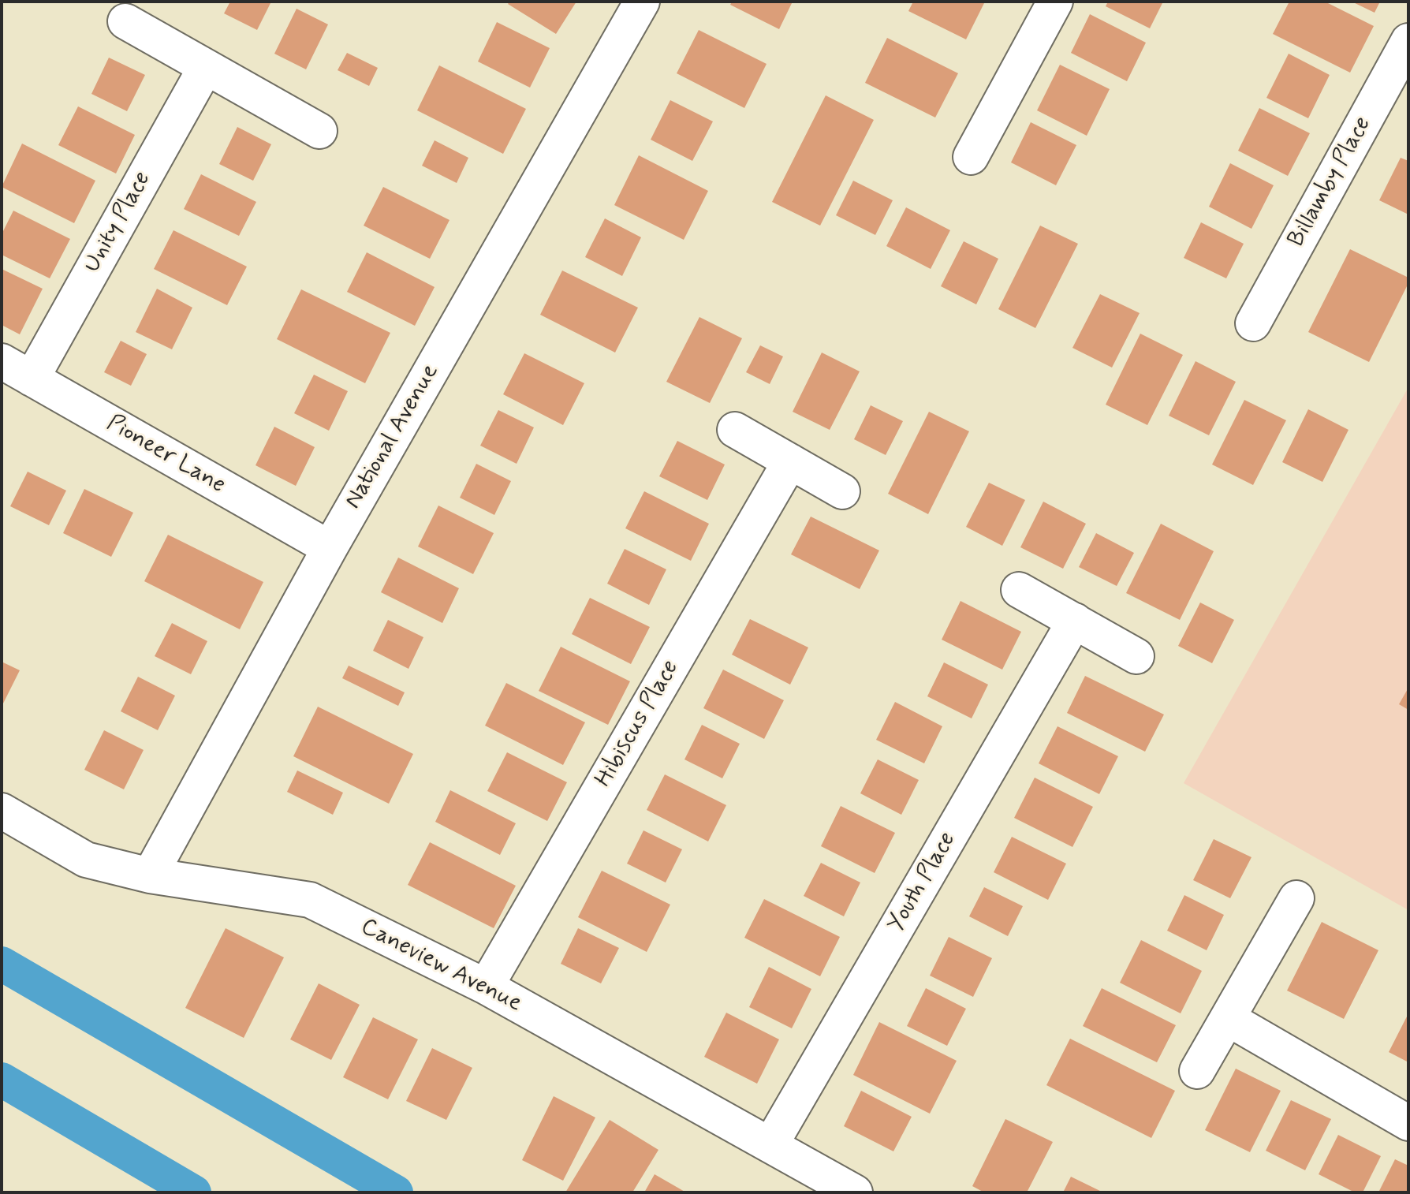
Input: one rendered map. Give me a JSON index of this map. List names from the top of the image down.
{
  "streets": {
    "street": [
      "Billamby Place",
      "Unity Place",
      "National Avenue",
      "Pioneer Lane",
      "Hibiscus Place",
      "Youth Place",
      "Caneview Avenue"
    ]
  },
  "crossings": [
    ["Unity Place", "Pioneer Lane"],
    ["National Avenue", "Pioneer Lane"],
    ["National Avenue", "Caneview Avenue"],
    ["Hibiscus Place", "Caneview Avenue"],
    ["Youth Place", "Caneview Avenue"]
  ]
}
